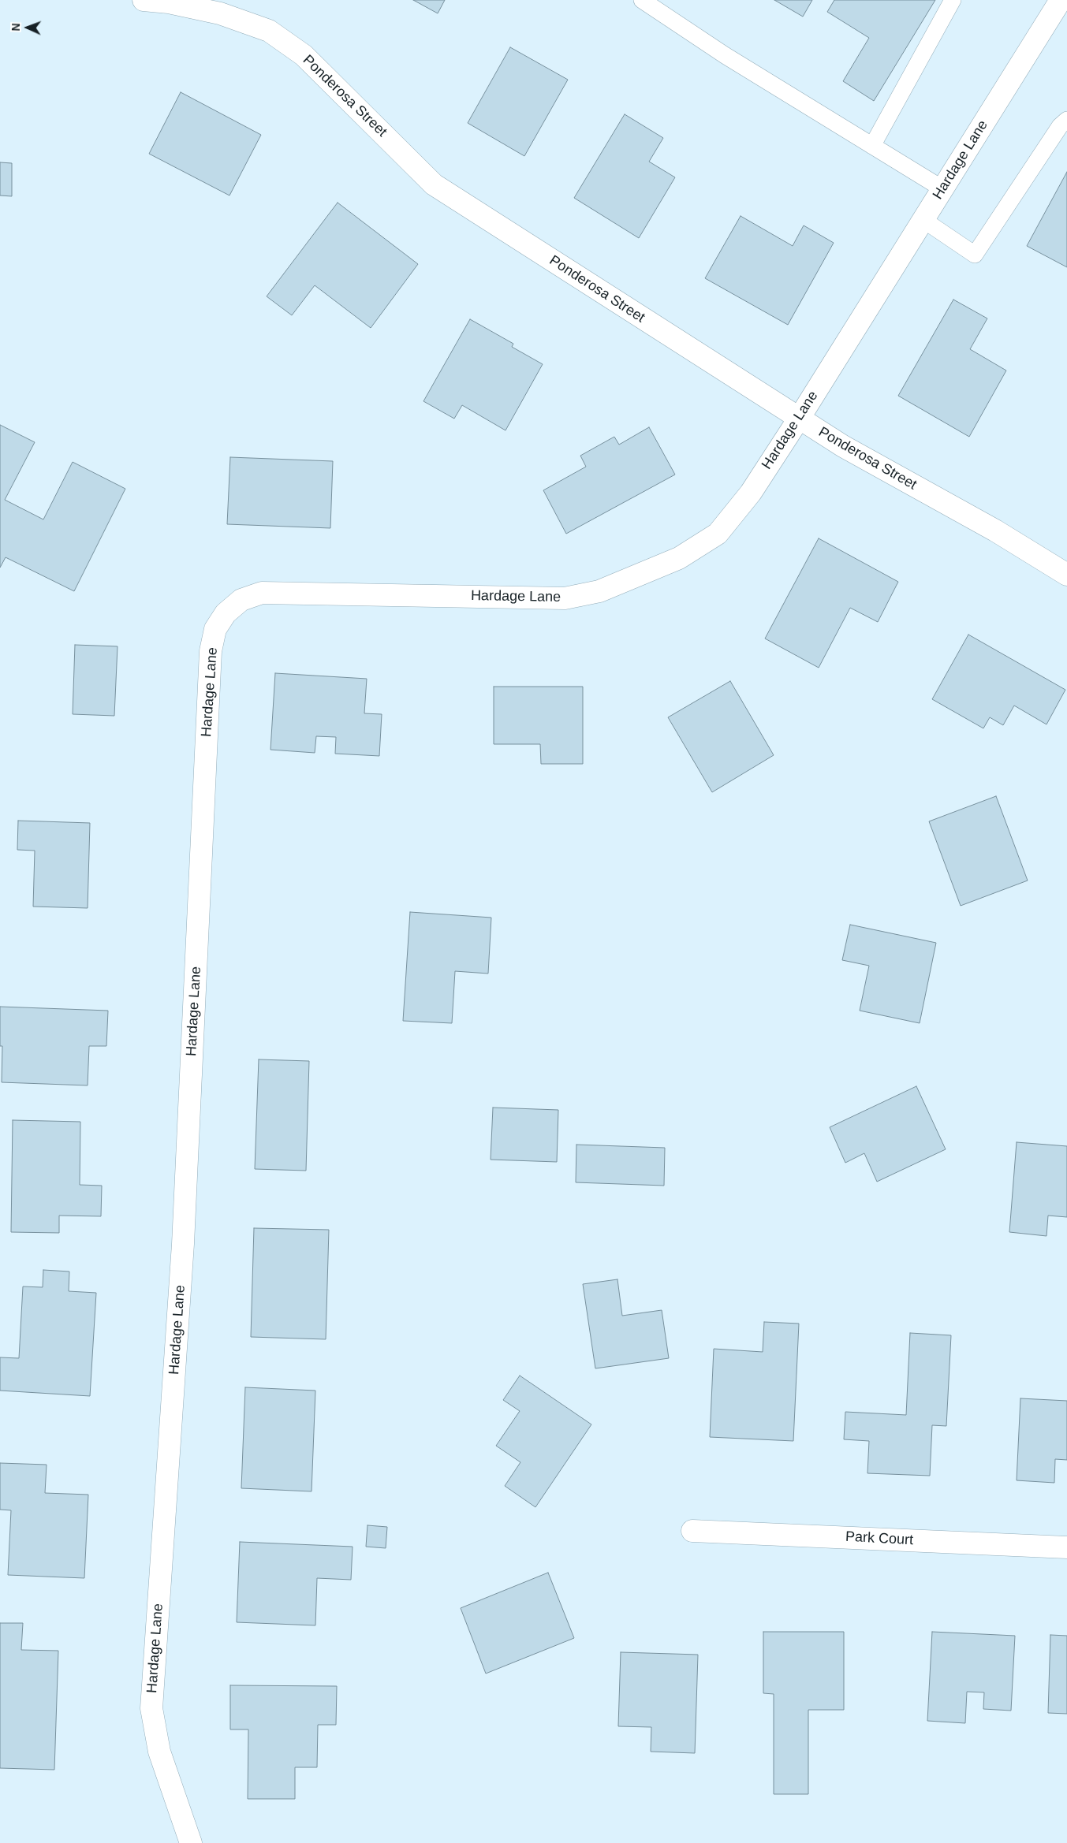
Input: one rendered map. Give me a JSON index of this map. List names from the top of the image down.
{
  "streets": {
    "street": ["Ponderosa Street", "Hardage Lane", "Park Court"]
  },
  "crossings": [
    ["Ponderosa Street", "Hardage Lane"]
  ],
  "north": "left"
}
